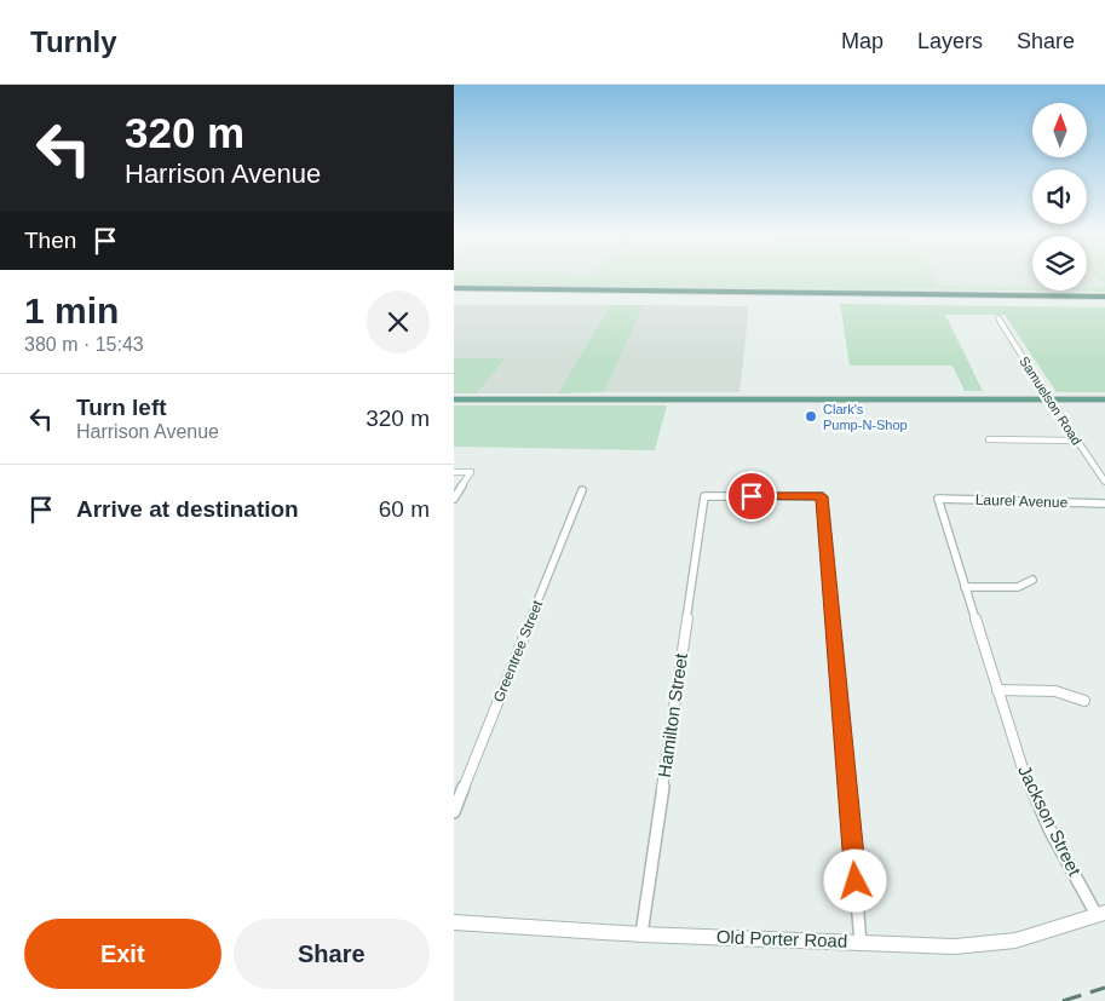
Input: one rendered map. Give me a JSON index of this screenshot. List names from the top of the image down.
{
  "streets": {
    "street": [
      "Samuelson Road",
      "Laurel Avenue",
      "Greentree Street",
      "Hamilton Street",
      "Jackson Street",
      "Old Porter Road"
    ]
  },
  "crossings": [
    ["Laurel Avenue", "Jackson Street"],
    ["Hamilton Street", "Old Porter Road"],
    ["Jackson Street", "Old Porter Road"]
  ],
  "places": ["Clark's Pump-N-Shop"],
  "north": "top",
  "page": {
    "header": "Turnly",
    "nav": ["Map", "Layers", "Share"],
    "turn": ["320 m", "Harrison Avenue"],
    "then": "Then",
    "heading": ["1 min", "380 m · 15:43"],
    "list": [
      {
        "name": "Turn left",
        "note": "Harrison Avenue",
        "value": "320 m"
      },
      {
        "name": "Arrive at destination",
        "value": "60 m"
      }
    ],
    "buttons": ["Exit", "Share"]
  }
}
